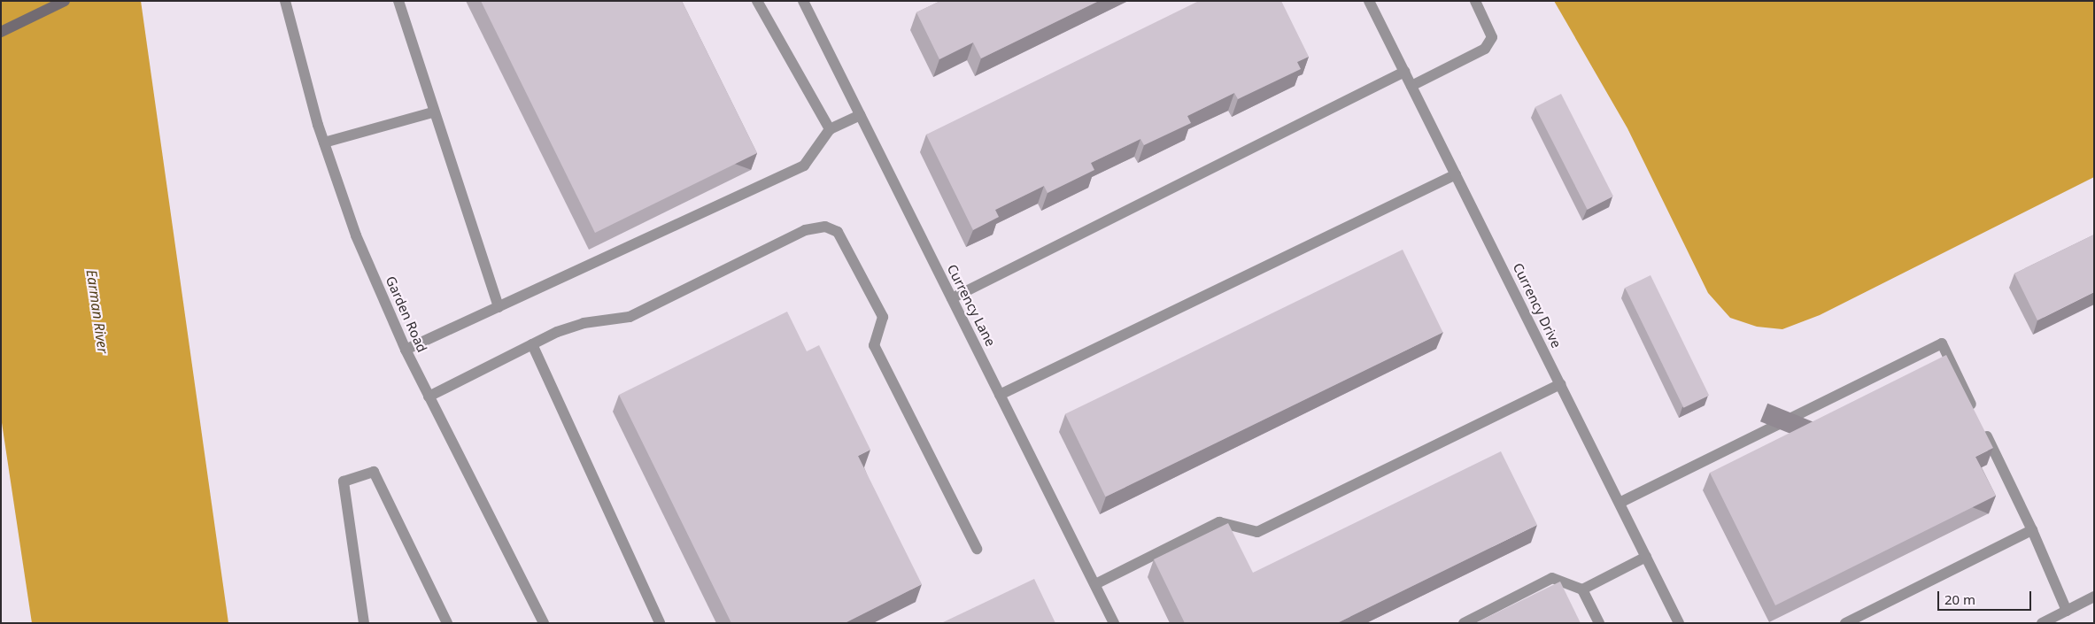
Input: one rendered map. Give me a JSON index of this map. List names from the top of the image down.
{
  "streets": {
    "street": ["Currency Lane", "Currency Drive", "Garden Road"]
  },
  "water": ["Earman River"],
  "scale_bar": "20 m"
}
